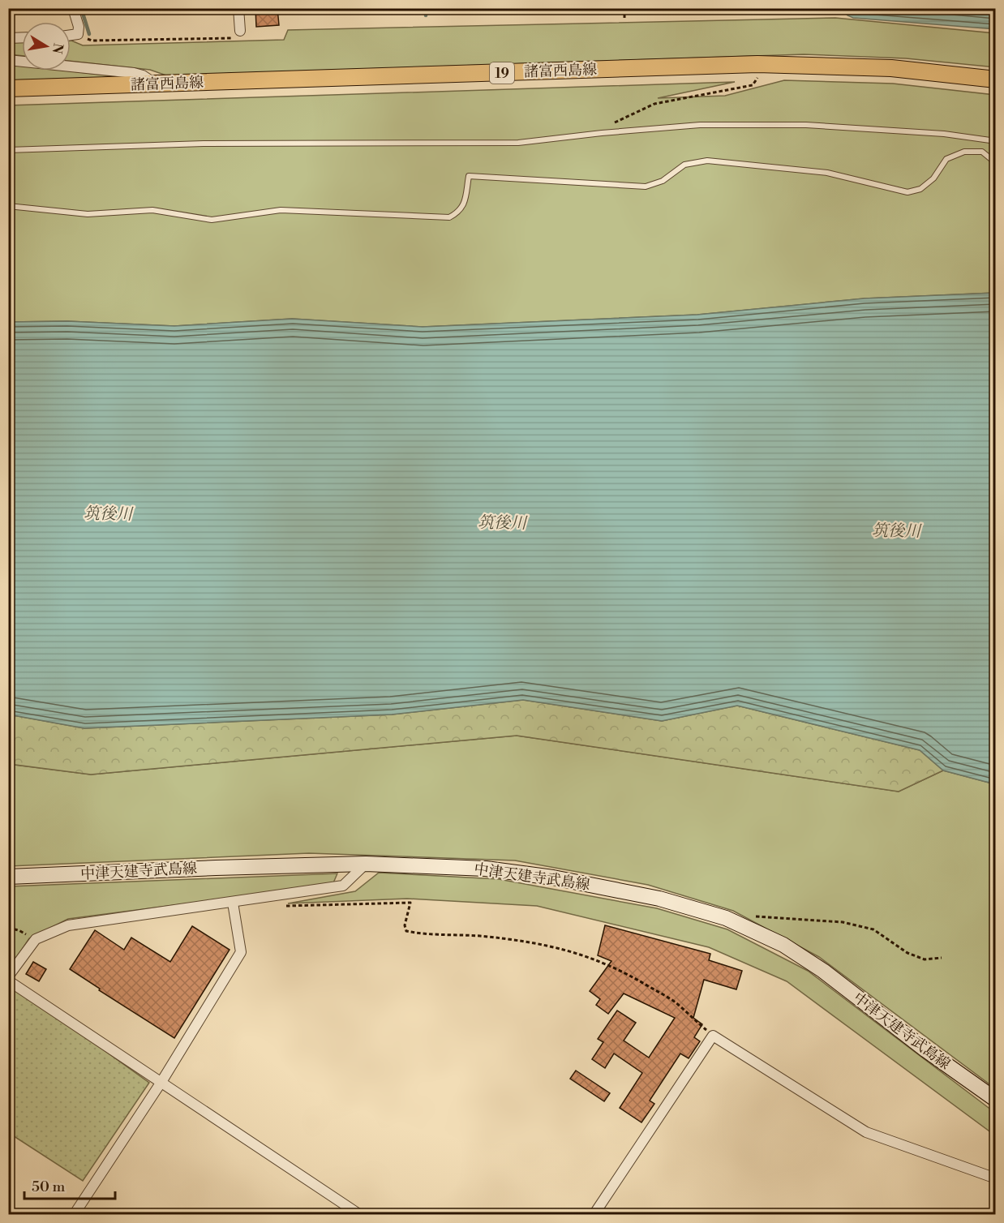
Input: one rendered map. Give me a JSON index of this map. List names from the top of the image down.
{
  "streets": {
    "main road": ["諸富西島線", "19", "中津天建寺武島線"]
  },
  "water": ["筑後川"],
  "scale_bar": "50 m",
  "north": "right"
}
